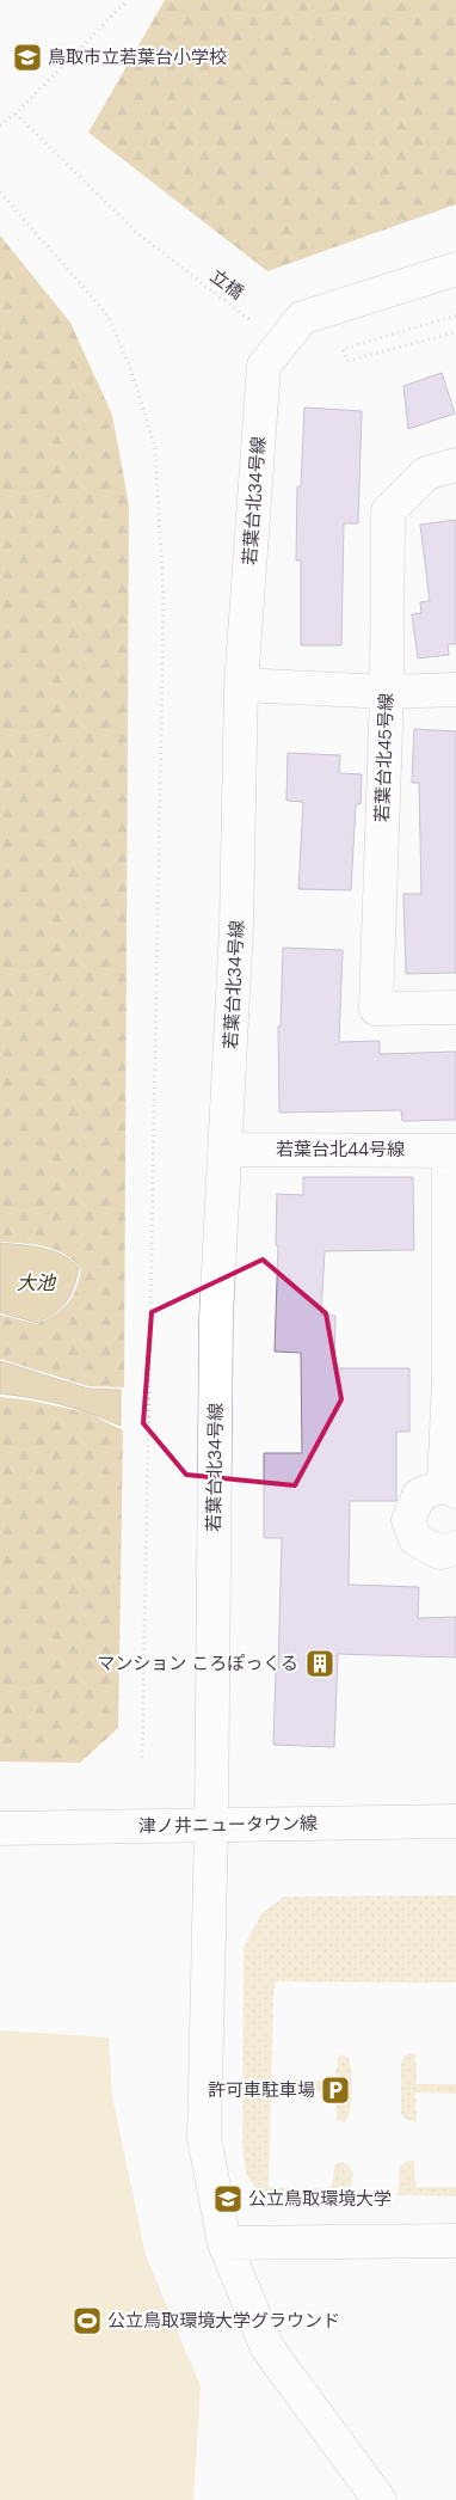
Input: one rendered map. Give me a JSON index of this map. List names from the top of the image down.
{
  "streets": {
    "street": [
      "若葉台北34号線",
      "若葉台北45号線",
      "若葉台北44号線",
      "津ノ井ニュータウン線"
    ],
    "path": ["立橋"]
  },
  "crossings": [
    ["若葉台北34号線", "若葉台北44号線"],
    ["若葉台北34号線", "津ノ井ニュータウン線"]
  ],
  "water": ["大池"],
  "places": {
    "school or university": ["鳥取市立若葉台小学校", "公立鳥取環境大学"],
    "building": ["マンション ころぽっくる"],
    "parking": ["許可車駐車場"],
    "sports": ["公立鳥取環境大学グラウンド"]
  }
}
